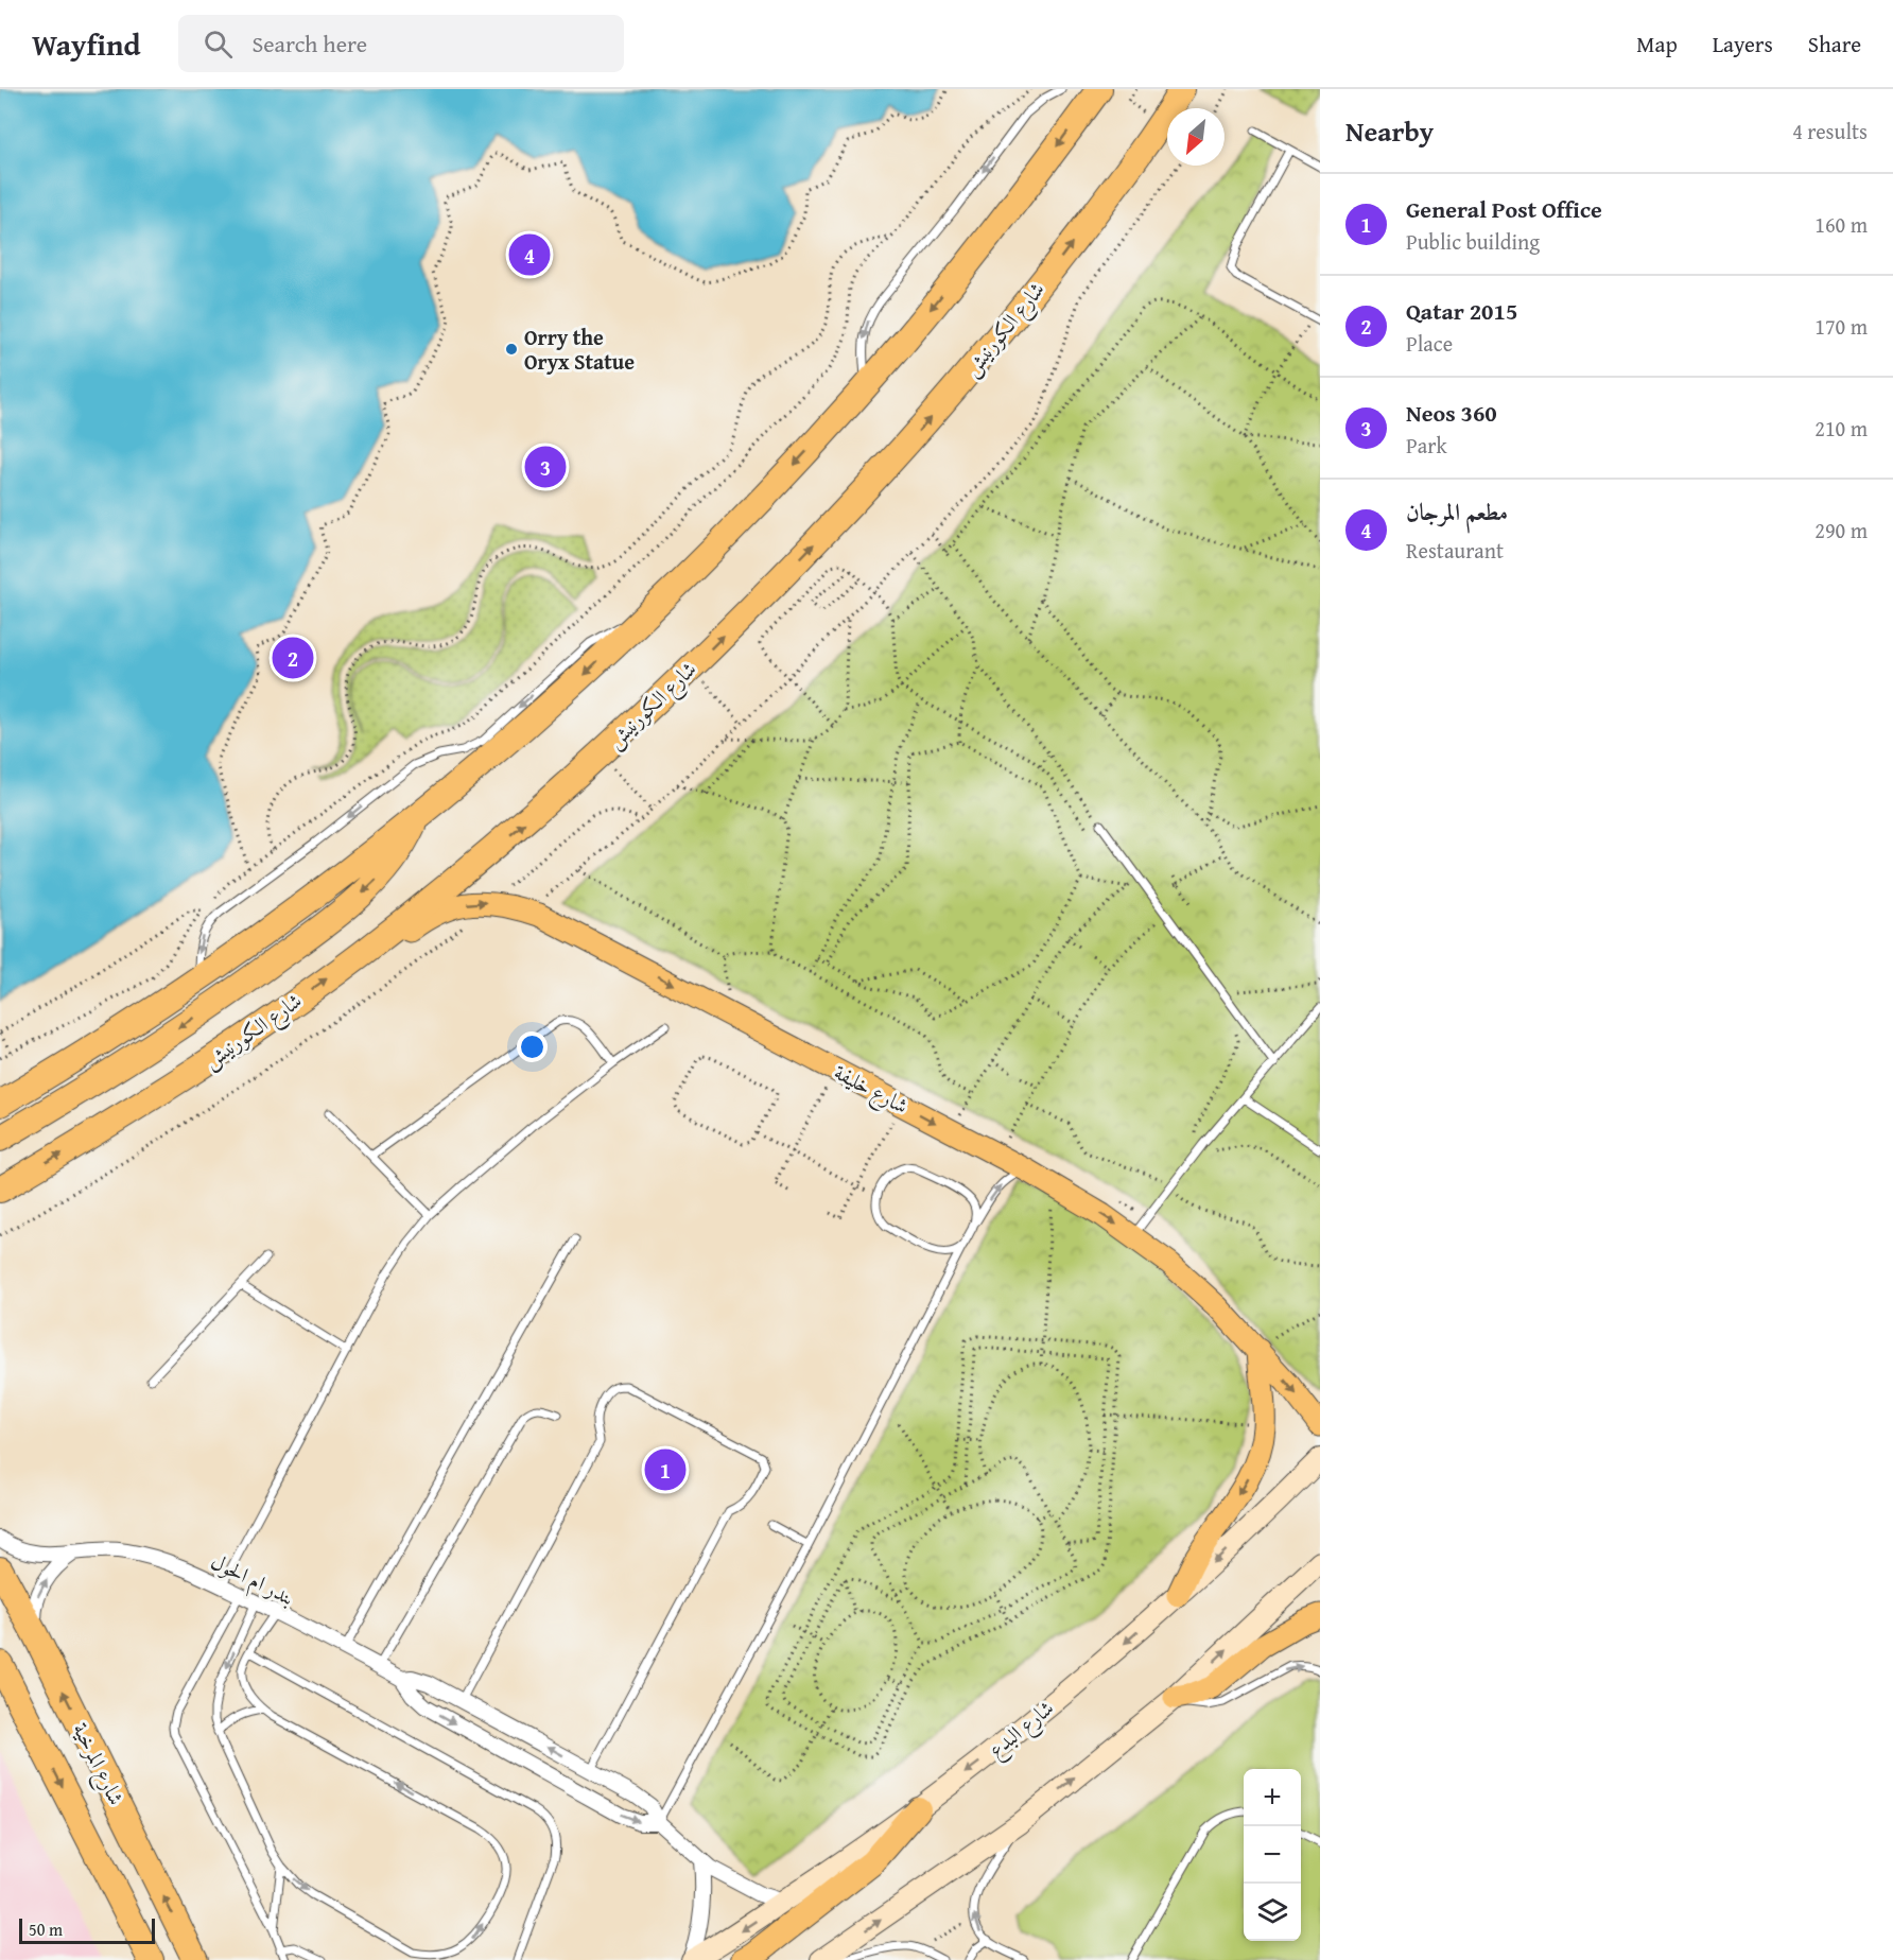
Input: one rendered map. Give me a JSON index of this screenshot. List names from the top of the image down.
{
  "streets": {
    "highway": ["شارع الكورنيش", "شارع المرخية"],
    "main road": ["شارع خليفة", "شارع البدع"],
    "street": ["بندر ام الحول"]
  },
  "crossings": [
    ["شارع الكورنيش", "شارع خليفة"],
    ["بندر ام الحول", "شارع البدع"]
  ],
  "one_way": ["شارع خليفة"],
  "places": ["Orry the Oryx Statue"],
  "scale_bar": "50 m",
  "north": "bottom left",
  "page": {
    "header": "Wayfind",
    "search": "Search here",
    "nav": ["Map", "Layers", "Share"],
    "heading": ["Nearby", "4 results"],
    "list": [
      {
        "mark": "1",
        "name": "General Post Office",
        "note": "Public building",
        "value": "160 m"
      },
      {
        "mark": "2",
        "name": "Qatar 2015",
        "note": "Place",
        "value": "170 m"
      },
      {
        "mark": "3",
        "name": "Neos 360",
        "note": "Park",
        "value": "210 m"
      },
      {
        "mark": "4",
        "name": "مطعم المرجان",
        "note": "Restaurant",
        "value": "290 m"
      }
    ],
    "pins": [
      "4",
      "3",
      "2",
      "1"
    ],
    "map_buttons": ["+", "−"],
    "scale": "50 m"
  }
}
